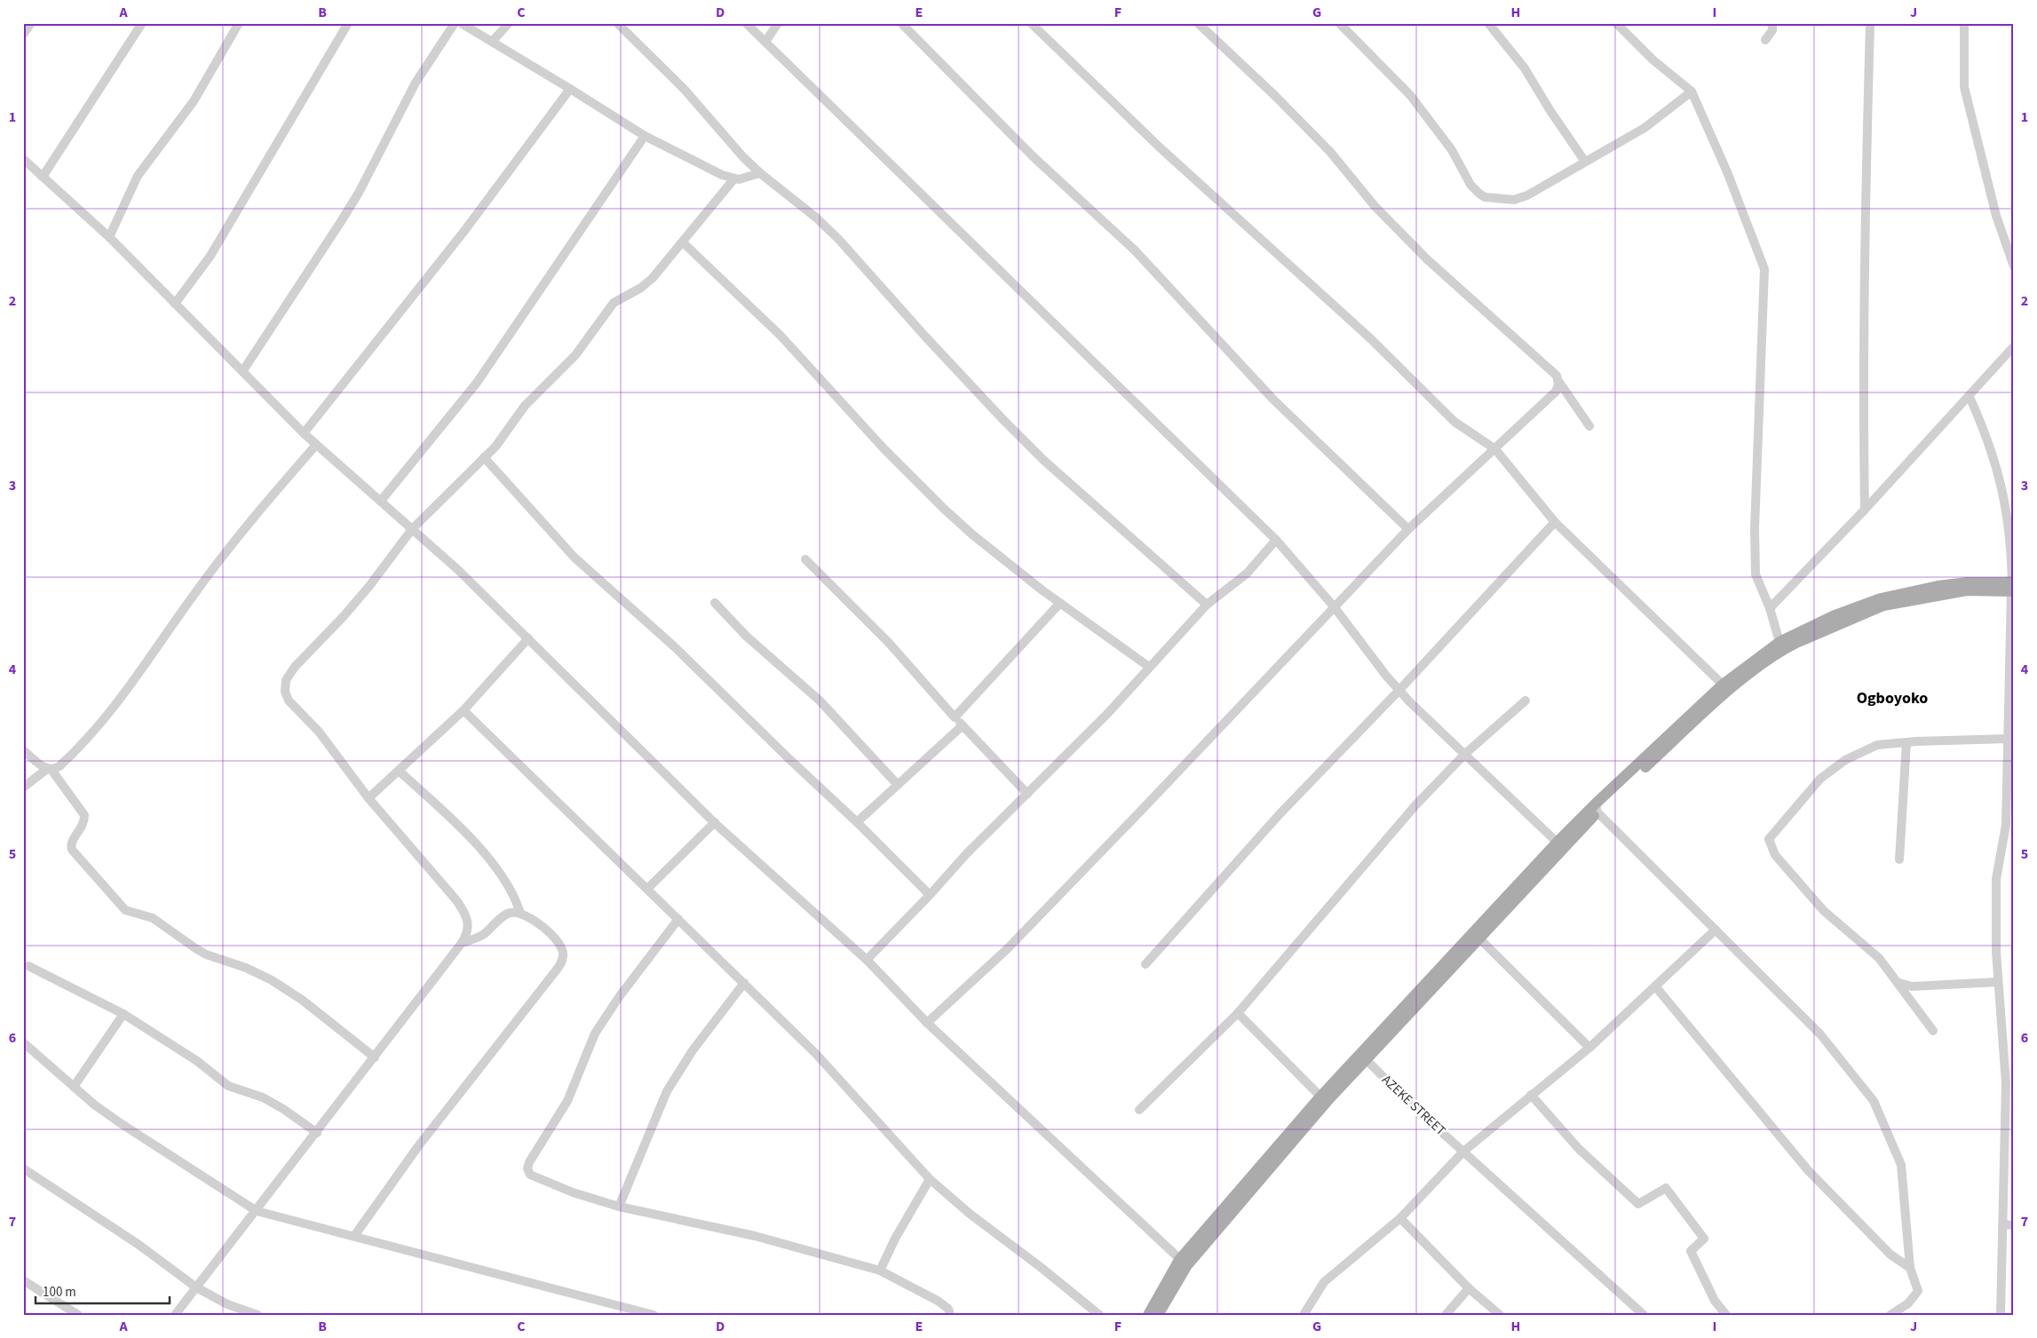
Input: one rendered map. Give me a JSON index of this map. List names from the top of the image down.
{
  "streets": {
    "street": ["AZEKE STREET"]
  },
  "districts": ["Ogboyoko"],
  "scale_bar": "100 m",
  "grid": {
    "columns": [
      "A",
      "B",
      "C",
      "D",
      "E",
      "F",
      "G",
      "H",
      "I",
      "J"
    ],
    "rows": [
      "1",
      "2",
      "3",
      "4",
      "5",
      "6",
      "7"
    ]
  }
}
